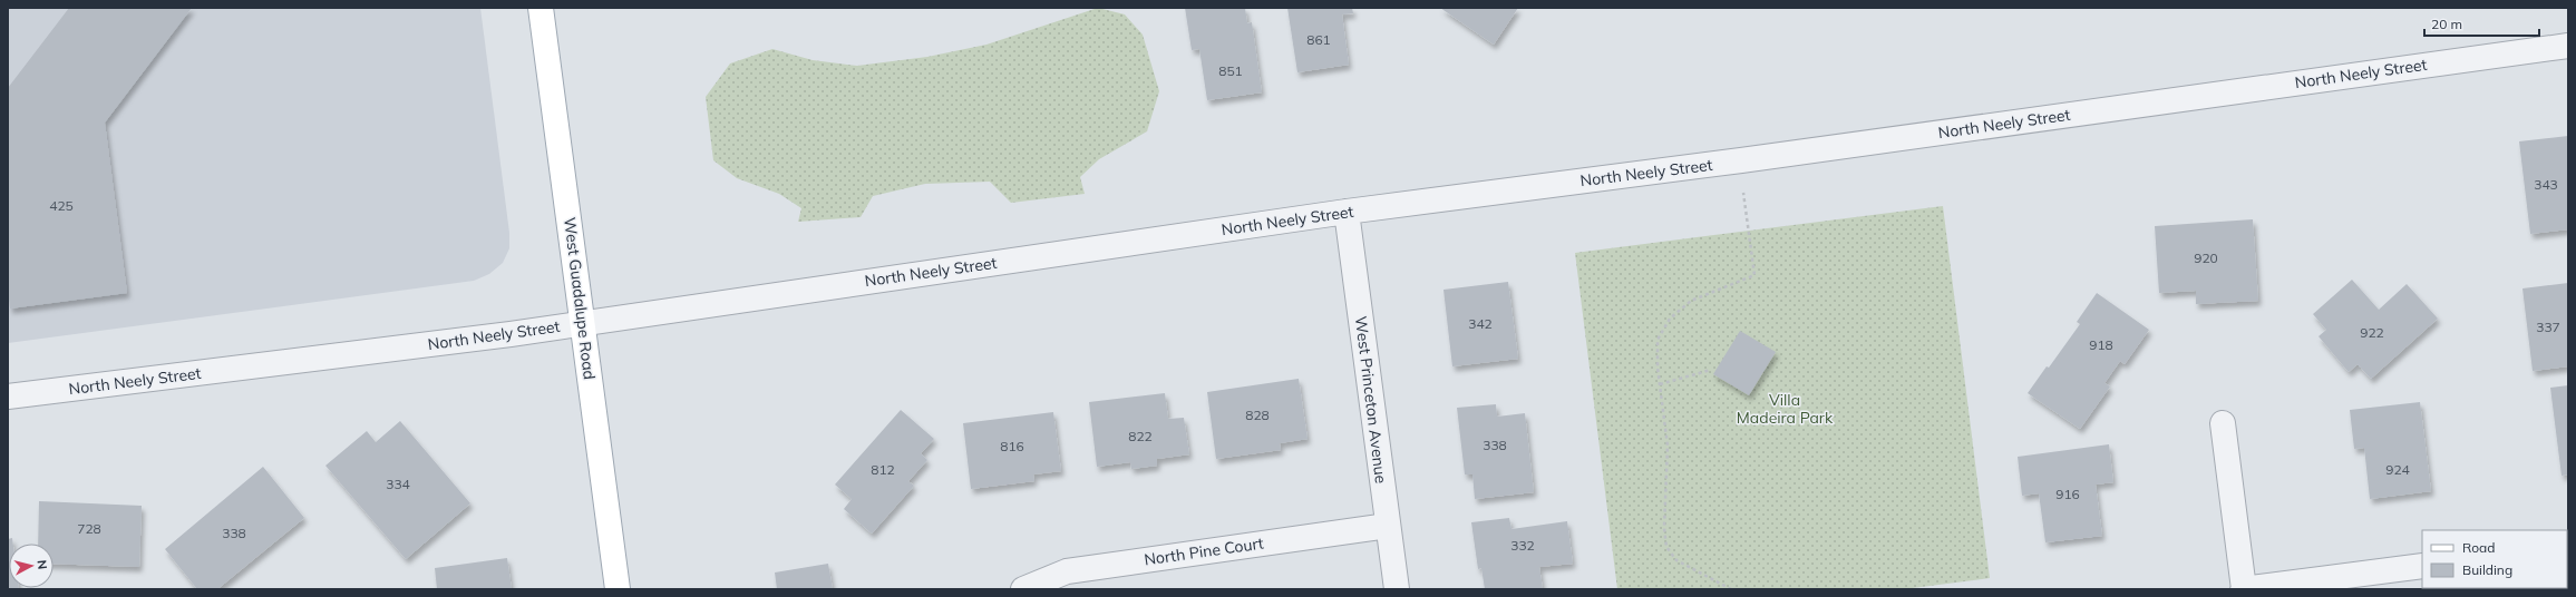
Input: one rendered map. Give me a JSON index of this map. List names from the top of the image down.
{
  "streets": {
    "main road": ["West Guadalupe Road"],
    "street": ["North Neely Street", "West Princeton Avenue", "North Pine Court"]
  },
  "crossings": [
    ["North Neely Street", "West Guadalupe Road"],
    ["North Neely Street", "West Princeton Avenue"],
    ["West Princeton Avenue", "North Pine Court"]
  ],
  "parks": ["Villa Madeira Park"],
  "house_numbers": [
    "861",
    "851",
    "343",
    "425",
    "920",
    "342",
    "337",
    "922",
    "918",
    "828",
    "822",
    "338",
    "816",
    "812",
    "924",
    "334",
    "916",
    "728",
    "338",
    "332"
  ],
  "legend": ["Road", "Building"],
  "scale_bar": "20 m",
  "north": "right"
}
